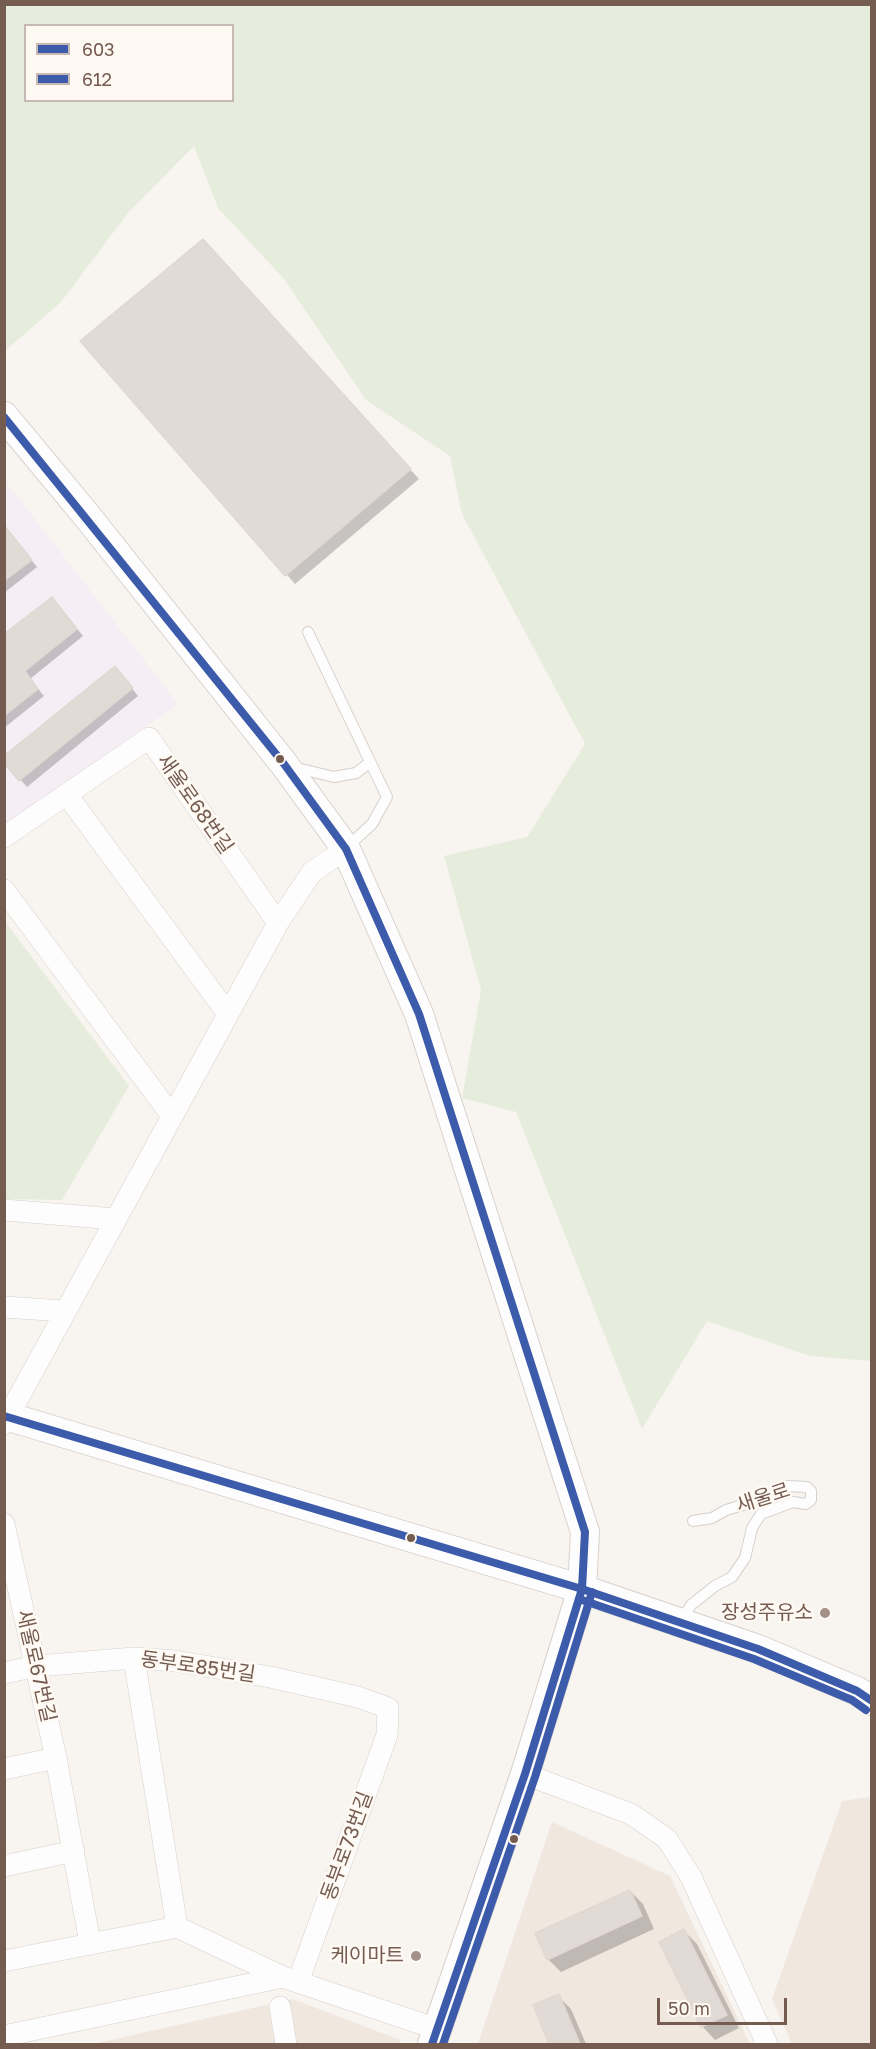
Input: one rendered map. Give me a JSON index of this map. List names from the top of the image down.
{
  "streets": {
    "street": [
      "새울로68번길",
      "새울로67번길",
      "동부로85번길",
      "동부로73번길"
    ],
    "lane": ["새울로"]
  },
  "crossings": [
    ["새울로67번길", "동부로85번길"],
    ["동부로85번길", "동부로73번길"]
  ],
  "places": ["장성주유소", "케이마트"],
  "lines": ["transit line 603", "transit line 612"],
  "legend": ["603", "612"],
  "scale_bar": "50 m"
}
